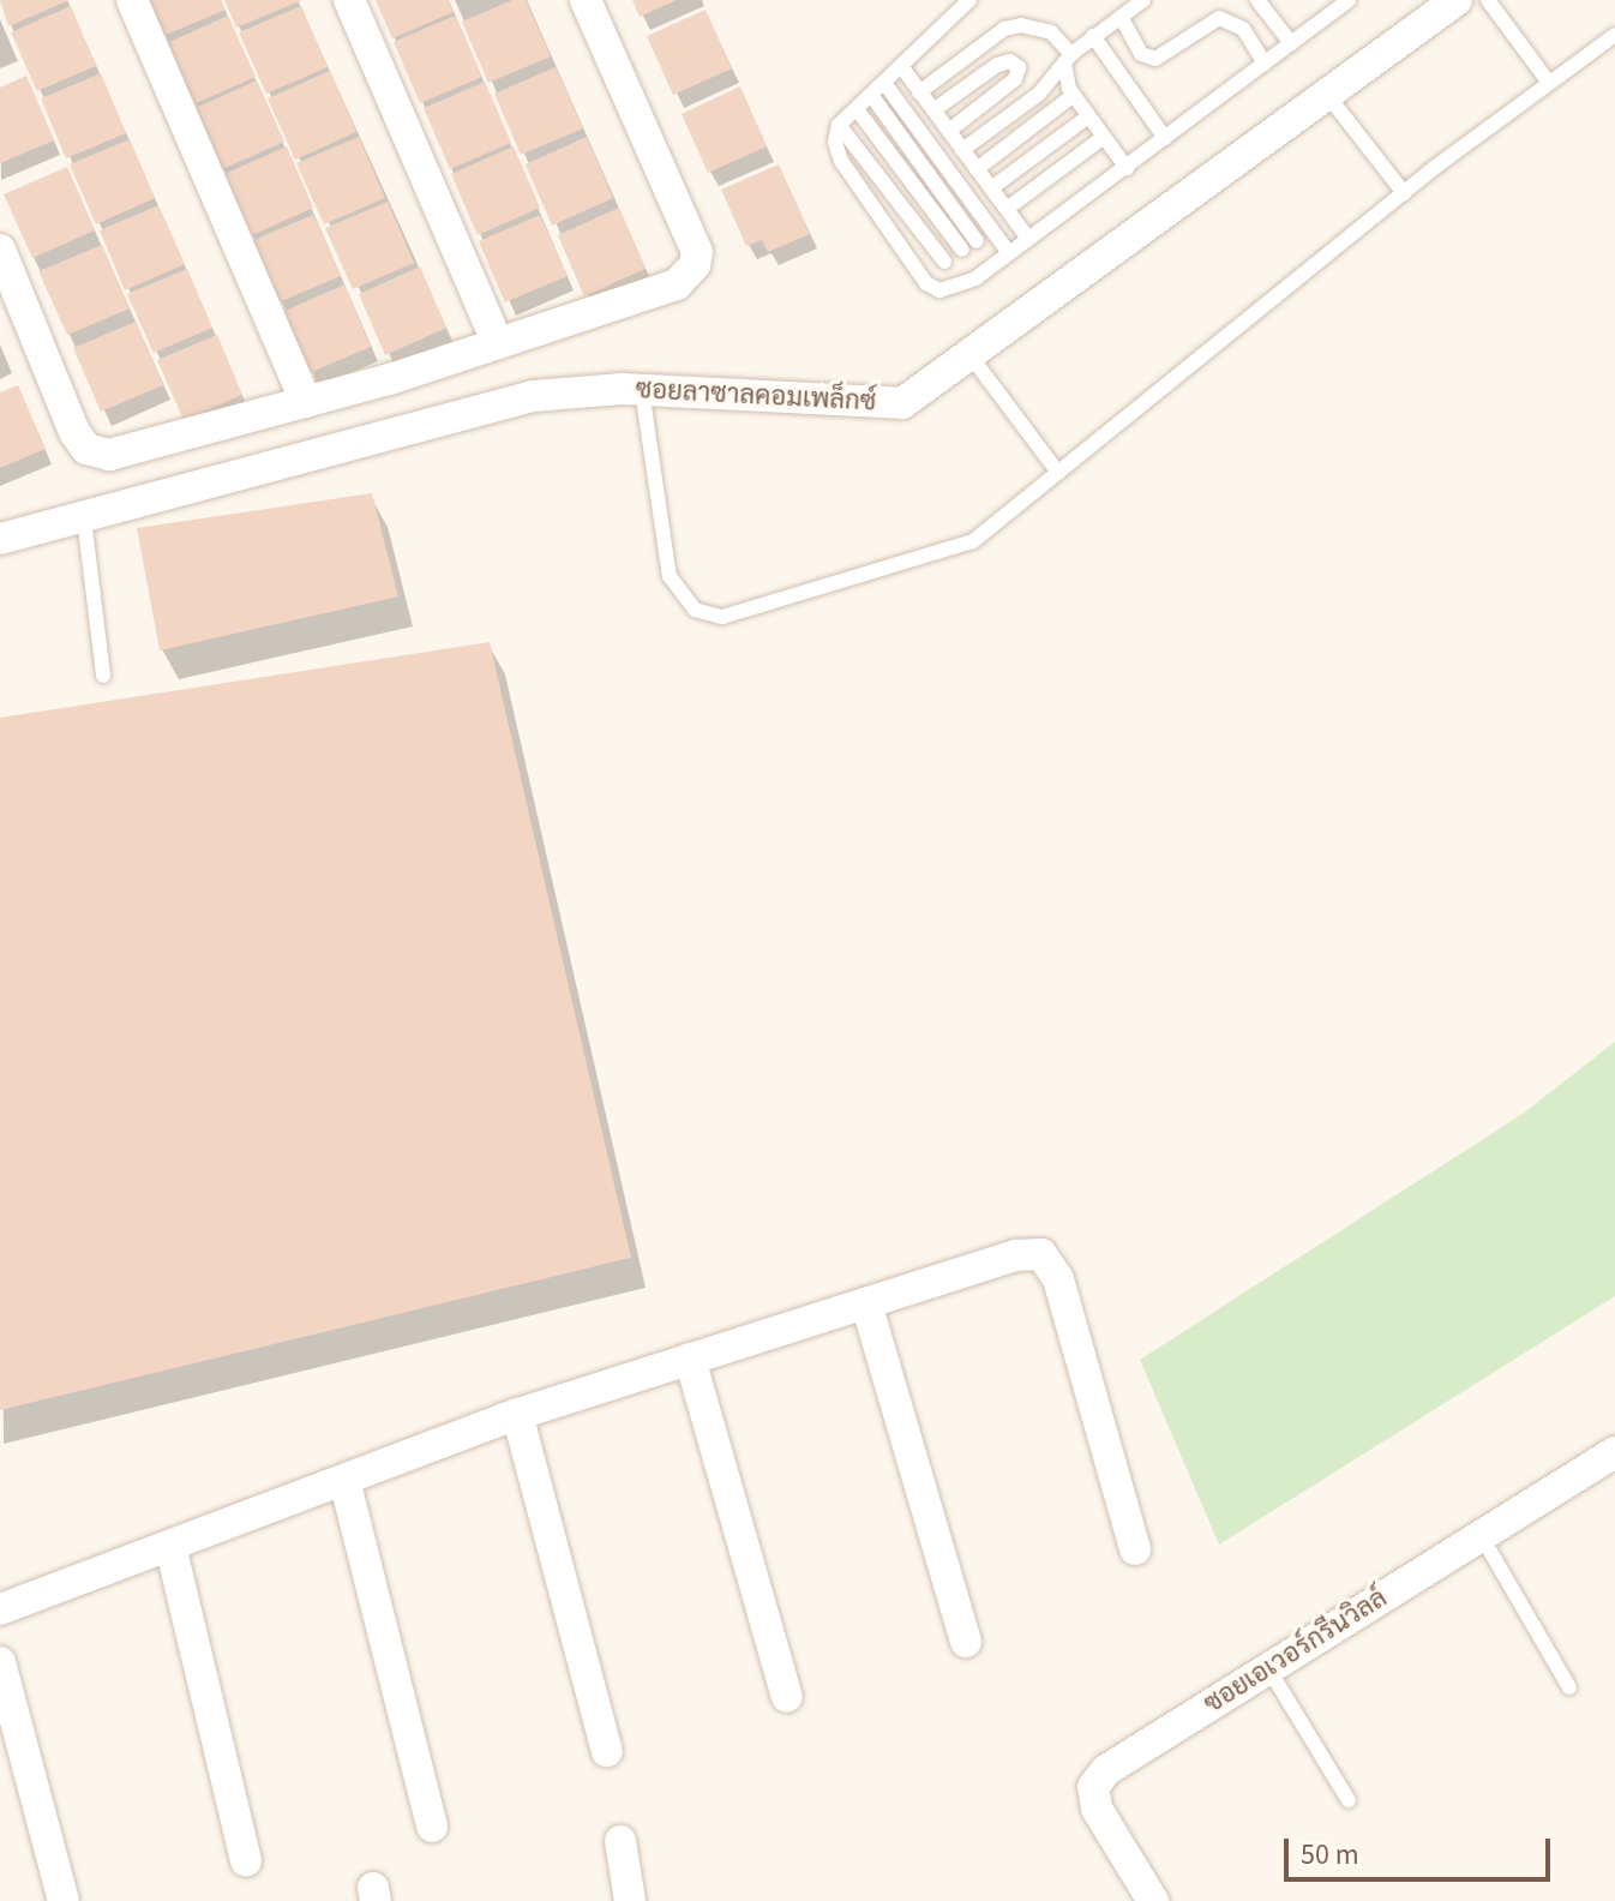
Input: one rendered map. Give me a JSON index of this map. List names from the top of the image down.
{
  "streets": {
    "street": ["ซอยลาซาลคอมเพล็กซ์", "ซอยเอเวอร์กรีนวิลล์"]
  },
  "scale_bar": "50 m"
}
